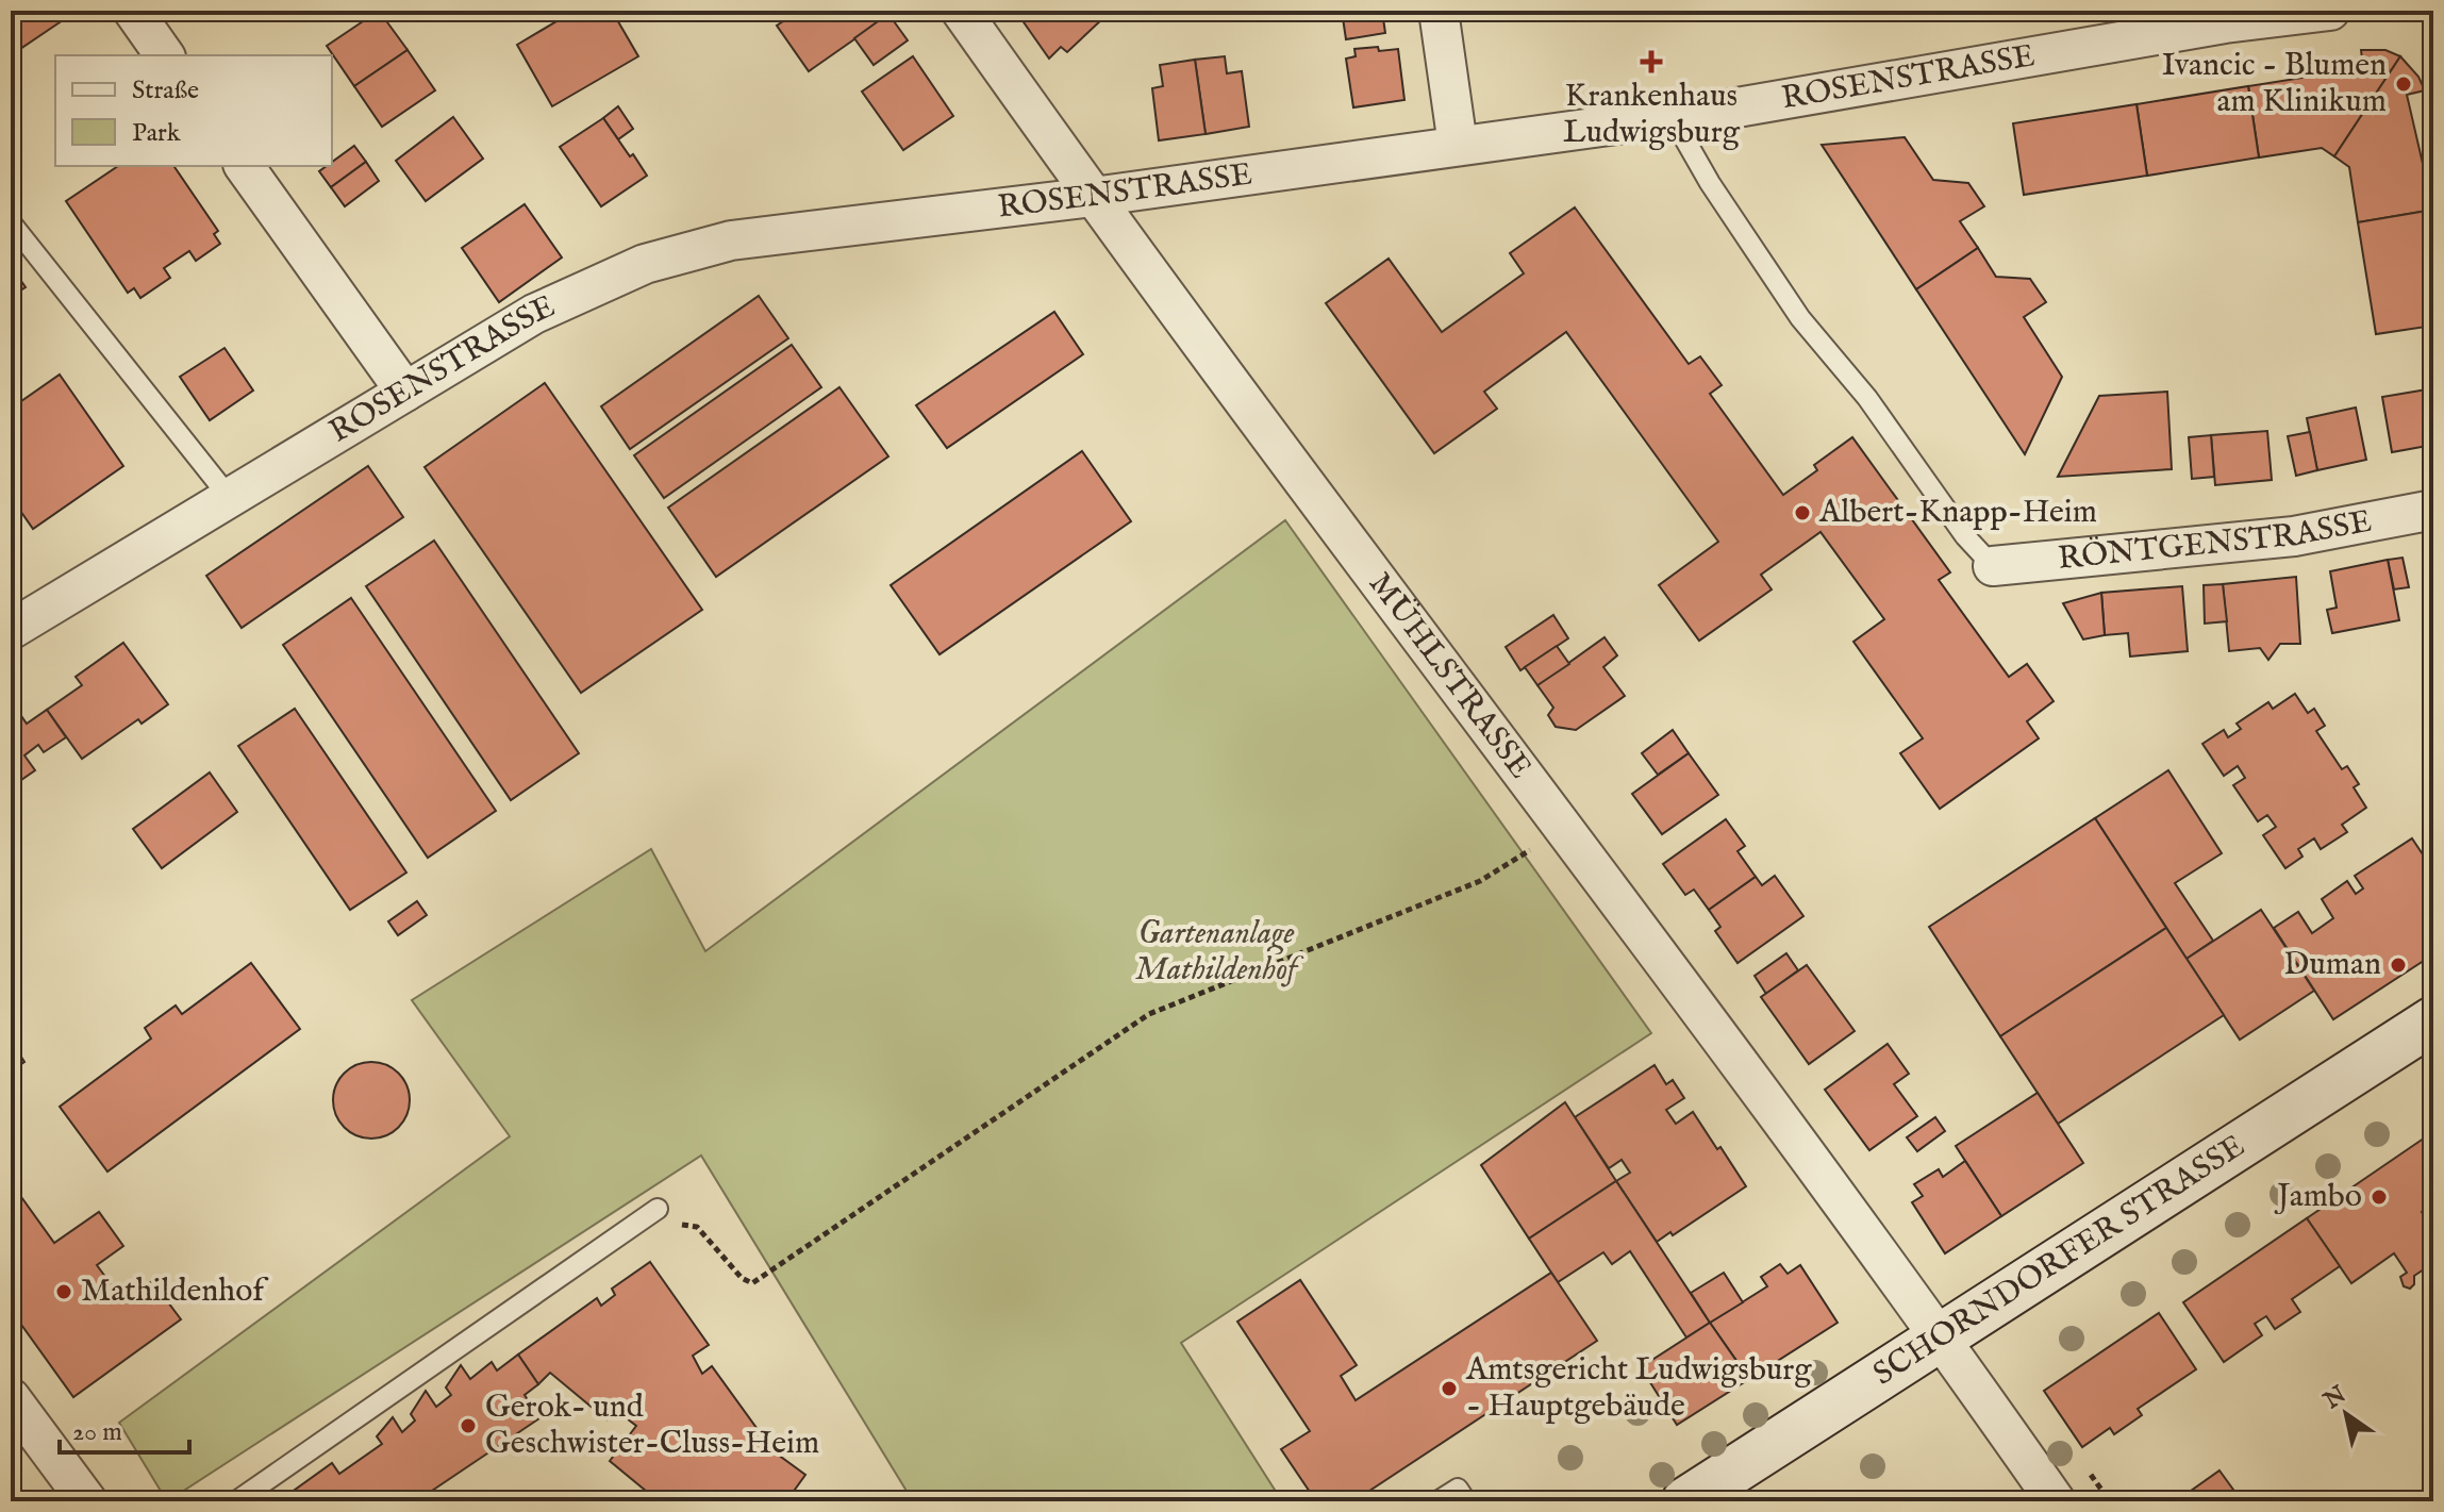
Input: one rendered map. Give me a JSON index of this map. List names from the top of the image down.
{
  "streets": {
    "main road": ["SCHORNDORFER STRASSE"],
    "street": ["ROSENSTRASSE", "RÖNTGENSTRASSE", "MÜHLSTRASSE"]
  },
  "crossings": [
    ["ROSENSTRASSE", "MÜHLSTRASSE"],
    ["MÜHLSTRASSE", "SCHORNDORFER STRASSE"]
  ],
  "parks": ["Gartenanlage Mathildenhof"],
  "places": {
    "health": ["Krankenhaus Ludwigsburg"],
    "other": [
      "Ivancic - Blumen am Klinikum",
      "Albert-Knapp-Heim",
      "Duman",
      "Jambo",
      "Mathildenhof",
      "Amtsgericht Ludwigsburg - Hauptgebäude",
      "Gerok- und Geschwister-Cluss-Heim"
    ]
  },
  "legend": ["Straße", "Park"],
  "scale_bar": "20 m",
  "north": "top left"
}
